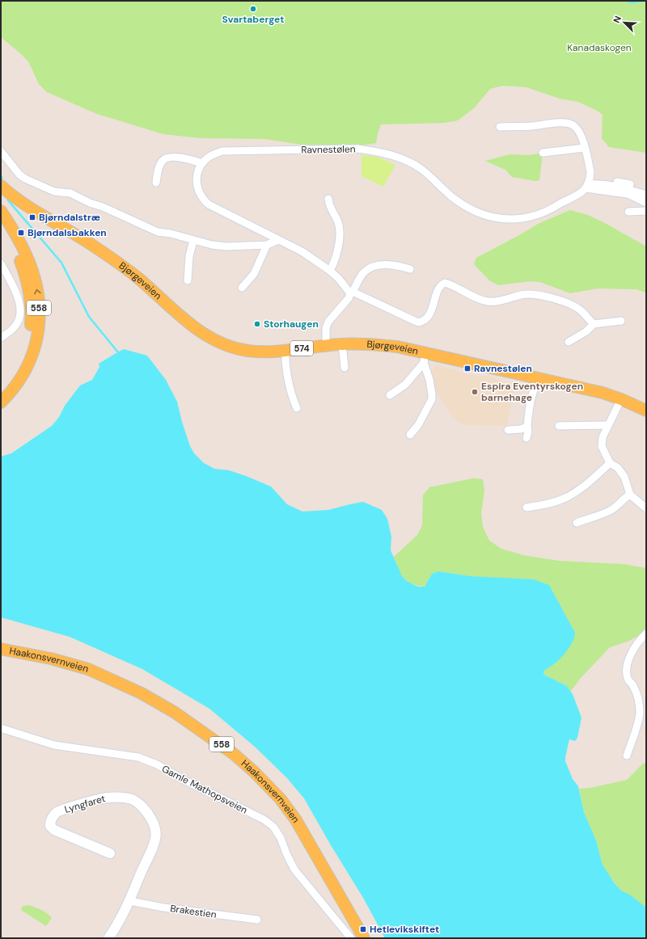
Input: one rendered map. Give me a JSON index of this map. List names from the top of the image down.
{
  "streets": {
    "main road": [
      "Bjørgeveien",
      "558",
      "574",
      "Haakonsvernveien"
    ],
    "street": [
      "Ravnestølen",
      "Gamle Mathopsveien",
      "Lyngfaret",
      "Brakestien"
    ]
  },
  "crossings": [
    ["Lyngfaret", "Brakestien"]
  ],
  "parks": ["Kanadaskogen"],
  "places": {
    "other": ["Svartaberget", "Storhaugen", "Espira Eventyrskogen barnehage"],
    "transit": [
      "Bjørndalstræ",
      "Bjørndalsbakken",
      "Ravnestølen",
      "Hetlevikskiftet"
    ]
  },
  "north": "top left"
}
